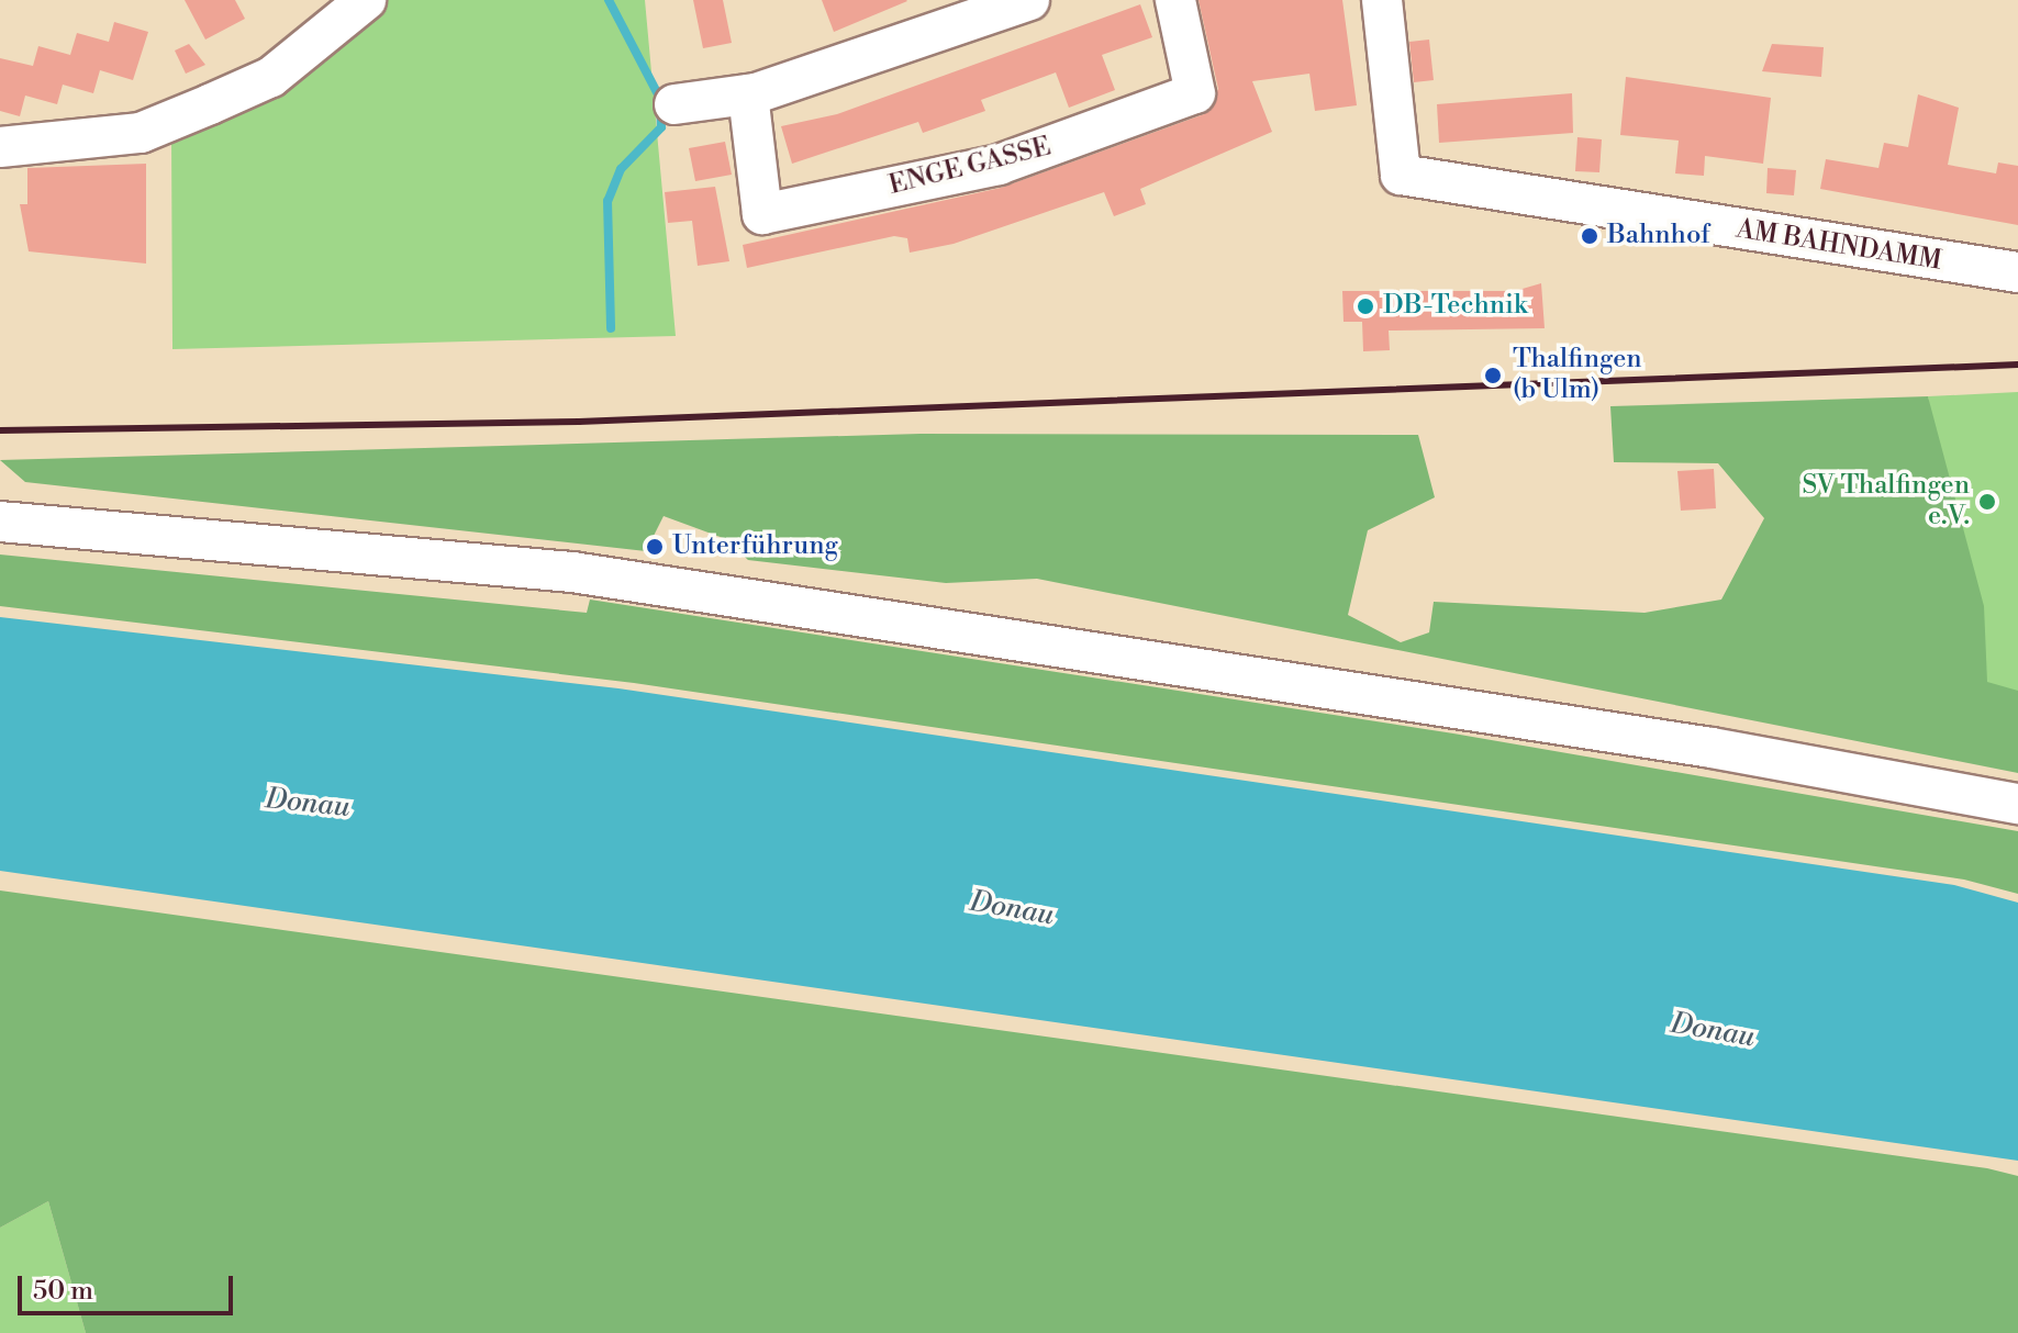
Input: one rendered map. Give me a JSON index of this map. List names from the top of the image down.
{
  "streets": {
    "street": ["ENGE GASSE", "AM BAHNDAMM"]
  },
  "water": ["Donau"],
  "places": [
    "Bahnhof",
    "DB-Technik",
    "Thalfingen (b Ulm)",
    "SV Thalfingen e.V.",
    "Unterführung"
  ],
  "scale_bar": "50 m"
}
